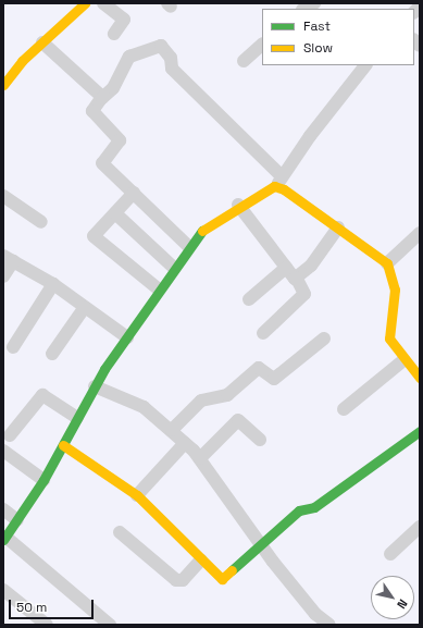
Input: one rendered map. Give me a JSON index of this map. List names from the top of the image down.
{
  "legend": ["Fast", "Slow"],
  "scale_bar": "50 m",
  "north": "bottom right"
}
